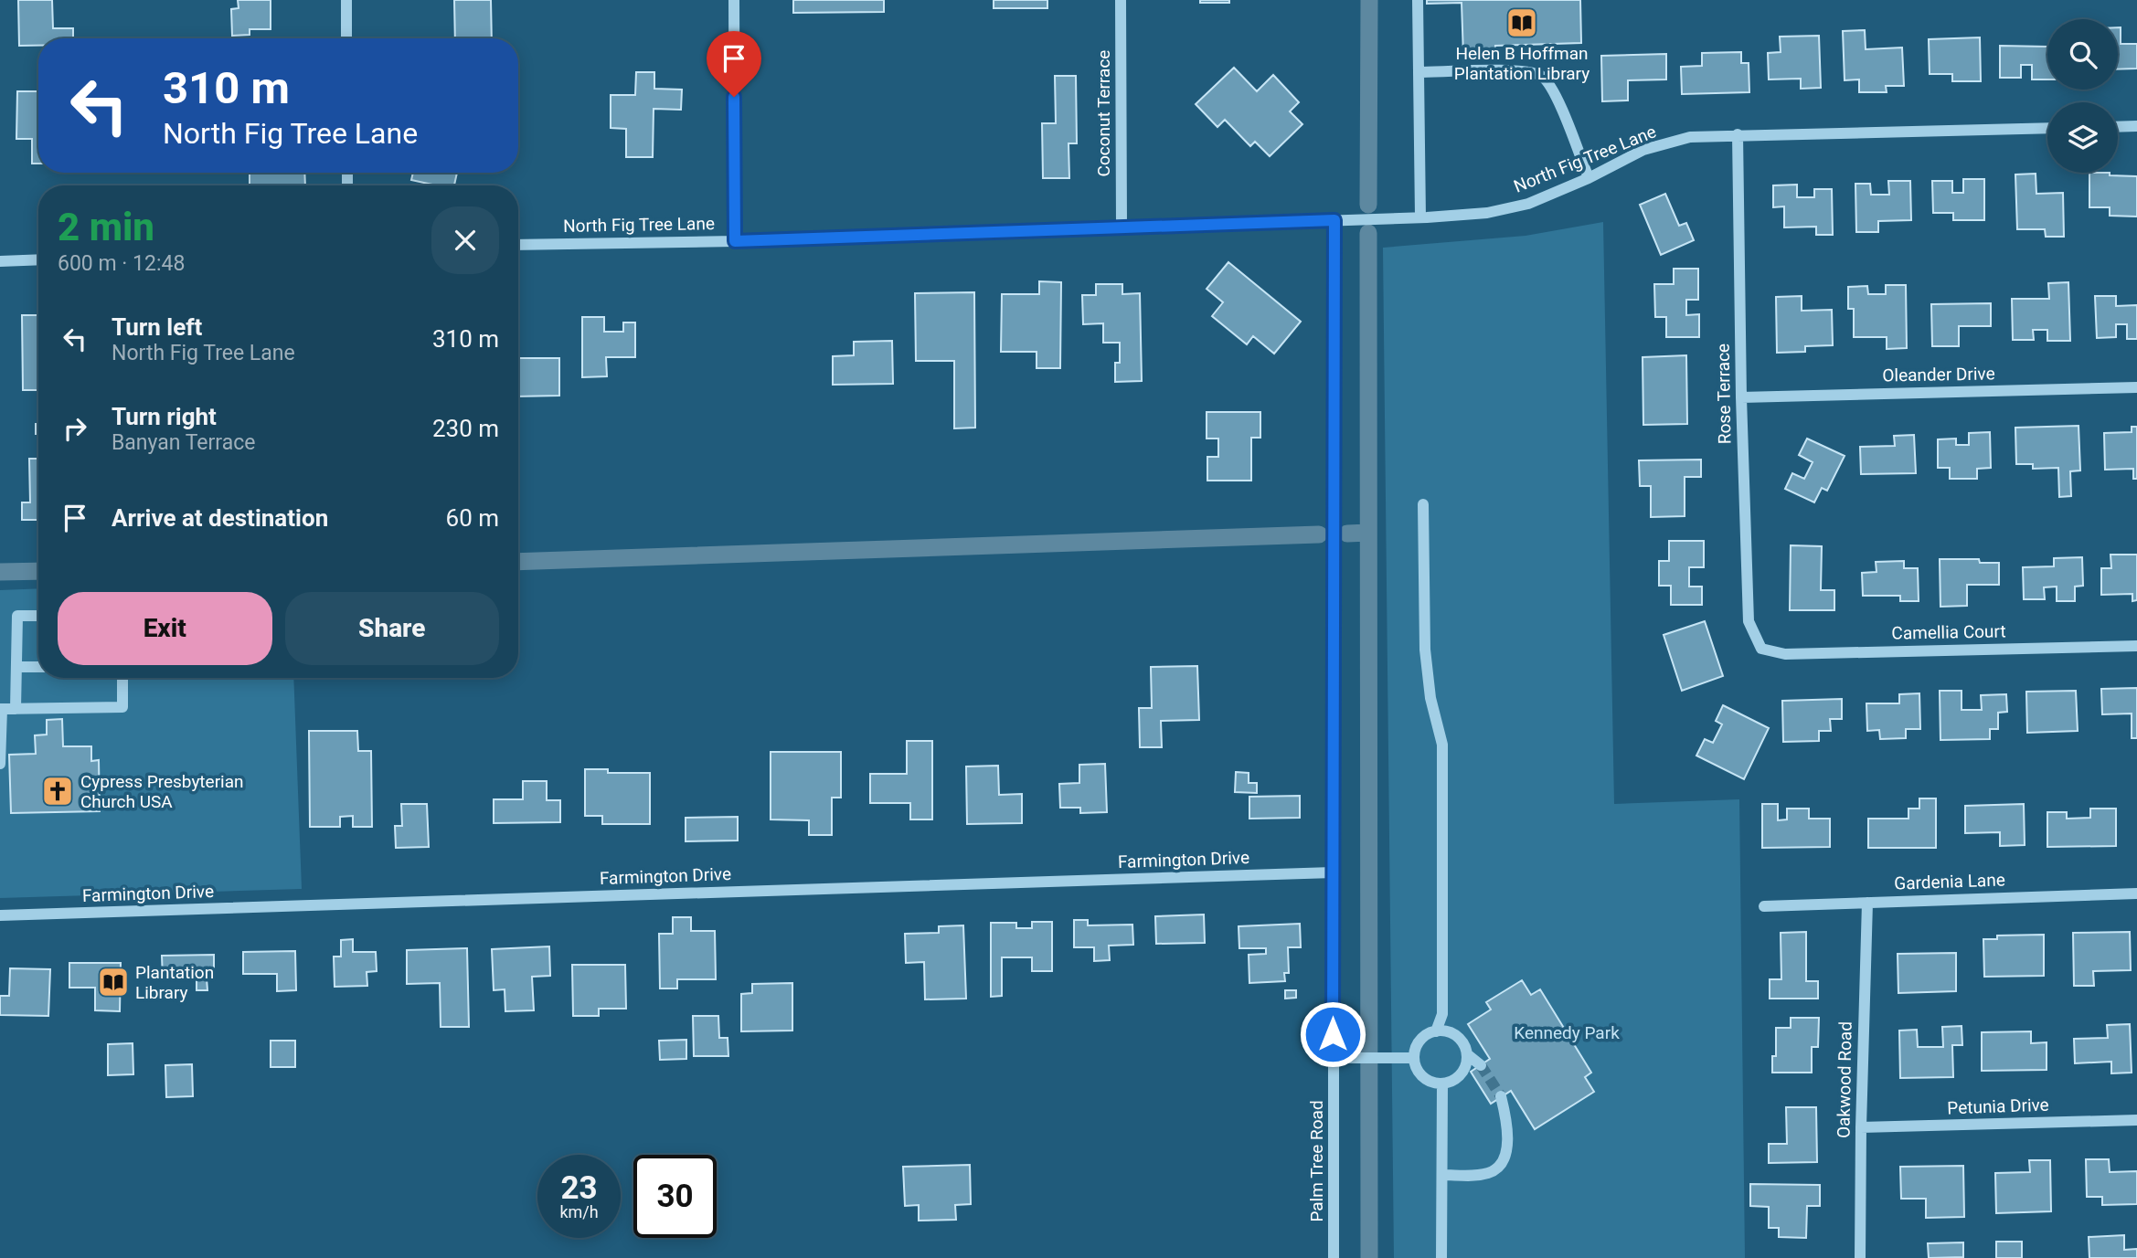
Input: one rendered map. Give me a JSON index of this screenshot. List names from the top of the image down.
{
  "streets": {
    "street": [
      "Coconut Terrace",
      "North Fig Tree Lane",
      "Oleander Drive",
      "Rose Terrace",
      "Camellia Court",
      "Farmington Drive",
      "Gardenia Lane",
      "Oakwood Road",
      "Petunia Drive",
      "Palm Tree Road"
    ]
  },
  "crossings": [
    ["Coconut Terrace", "North Fig Tree Lane"],
    ["North Fig Tree Lane", "Rose Terrace"],
    ["North Fig Tree Lane", "Palm Tree Road"],
    ["Oleander Drive", "Rose Terrace"],
    ["Rose Terrace", "Camellia Court"],
    ["Farmington Drive", "Palm Tree Road"],
    ["Gardenia Lane", "Oakwood Road"],
    ["Oakwood Road", "Petunia Drive"]
  ],
  "parks": ["Kennedy Park"],
  "places": {
    "library": ["Helen B Hoffman Plantation Library", "Plantation Library"],
    "church": ["Cypress Presbyterian Church USA"]
  },
  "page": {
    "turn": ["310 m", "North Fig Tree Lane"],
    "heading": ["2 min", "600 m · 12:48"],
    "list": [
      {
        "name": "Turn left",
        "note": "North Fig Tree Lane",
        "value": "310 m"
      },
      {
        "name": "Turn right",
        "note": "Banyan Terrace",
        "value": "230 m"
      },
      {
        "name": "Arrive at destination",
        "value": "60 m"
      }
    ],
    "buttons": ["Exit", "Share"],
    "speed": "23 km/h",
    "limit": "30"
  }
}
